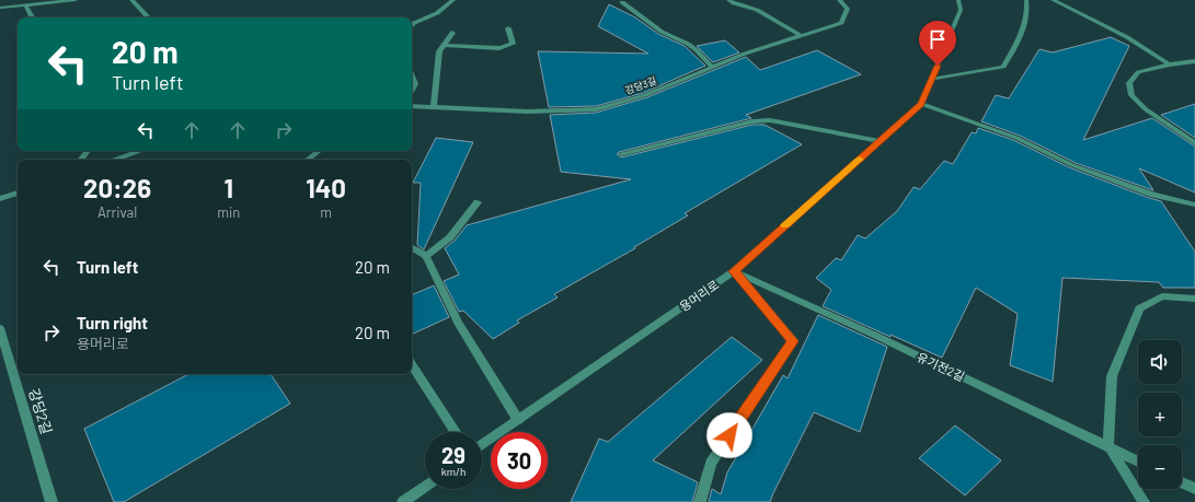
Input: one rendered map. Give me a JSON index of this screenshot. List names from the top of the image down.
{
  "streets": {
    "street": [
      "강당3길",
      "용머리로",
      "유기전2길",
      "강당2길"
    ]
  },
  "crossings": [
    ["용머리로", "유기전2길"]
  ],
  "page": {
    "turn": ["20 m", "Turn left"],
    "eta": [
      "20:26",
      "Arrival",
      "1",
      "min",
      "140",
      "m"
    ],
    "list": [
      {
        "name": "Turn left",
        "value": "20 m"
      },
      {
        "name": "Turn right",
        "note": "용머리로",
        "value": "20 m"
      }
    ],
    "map_buttons": ["+", "−"],
    "speed": "29 km/h",
    "limit": "30"
  }
}
